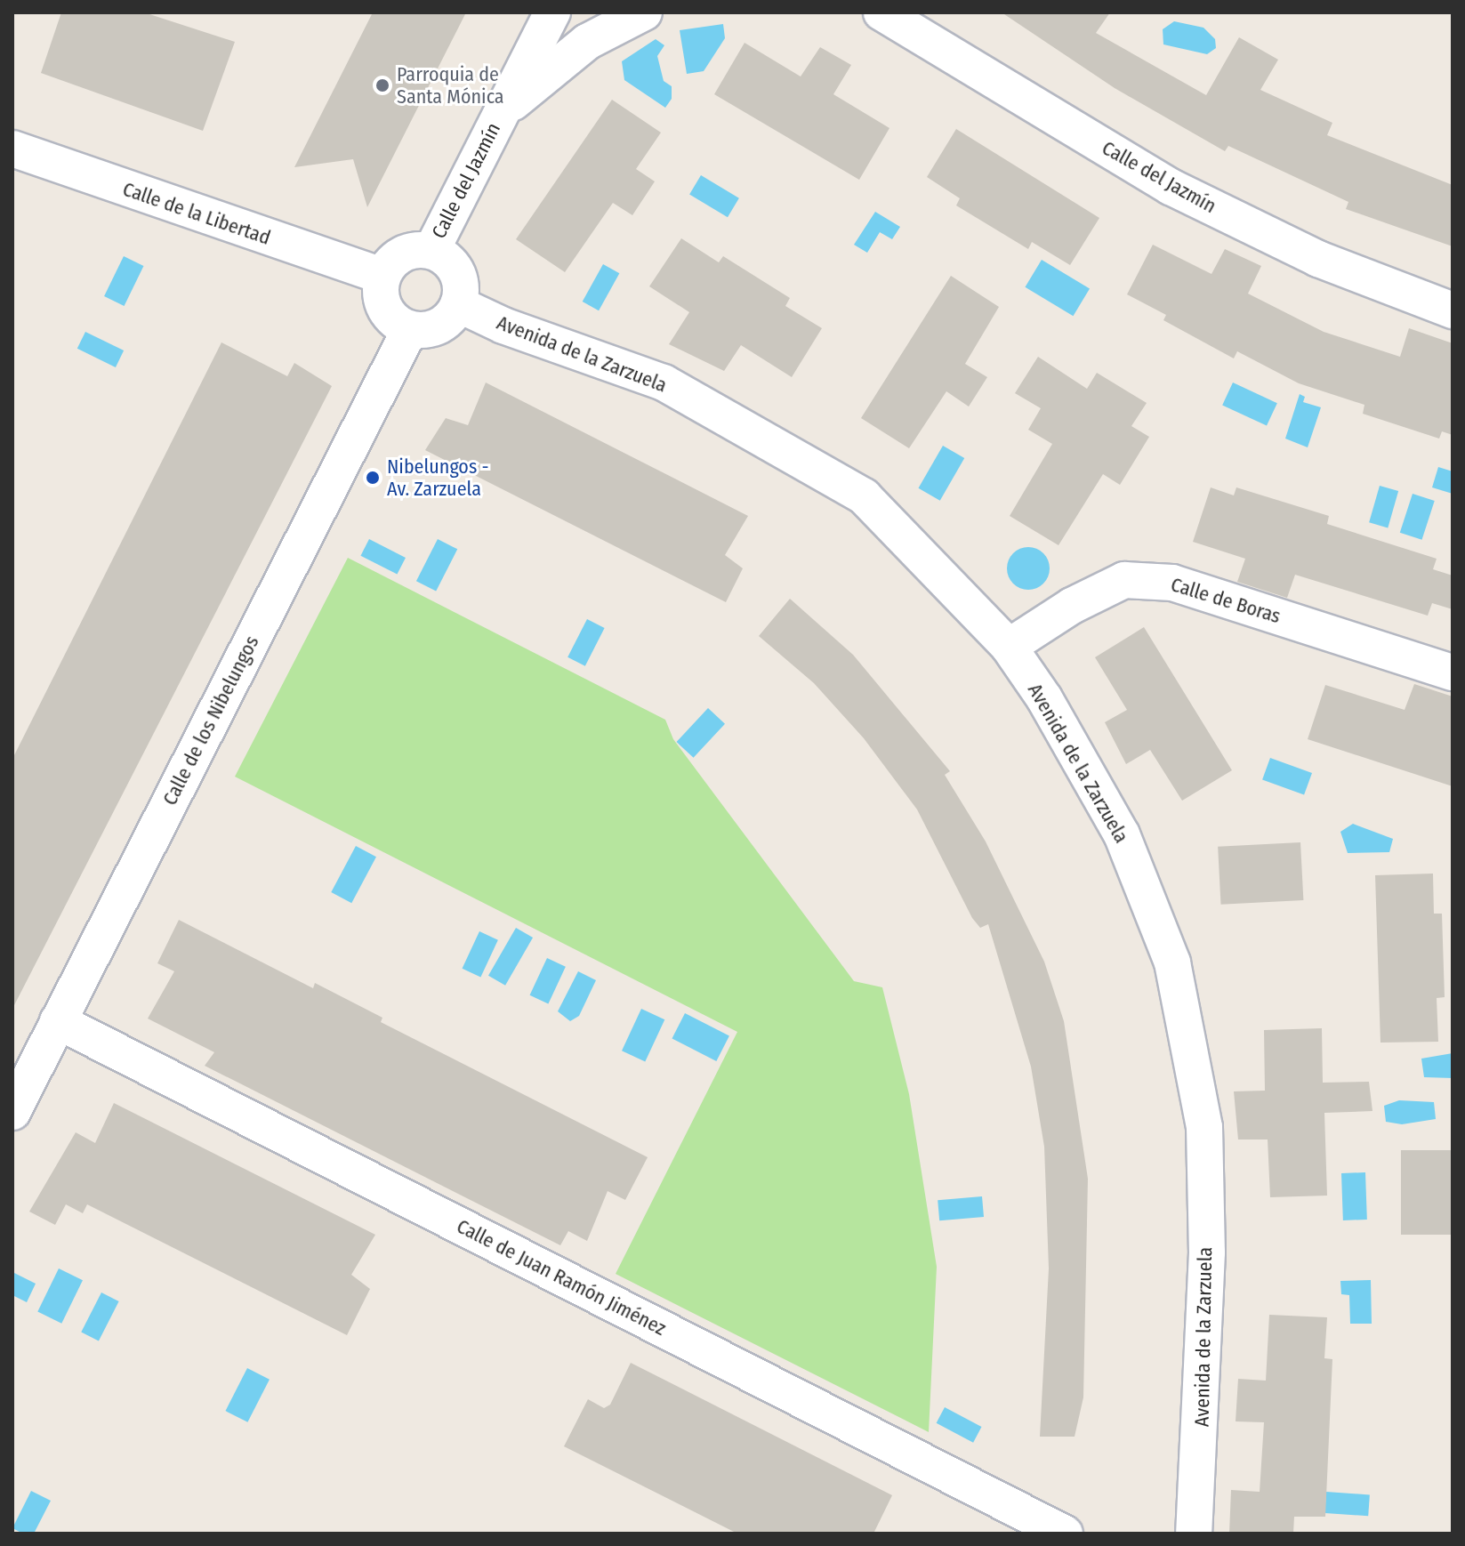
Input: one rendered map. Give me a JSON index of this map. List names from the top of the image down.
{
  "streets": {
    "street": [
      "Calle del Jazmín",
      "Calle de la Libertad",
      "Avenida de la Zarzuela",
      "Calle de Boras",
      "Calle de los Nibelungos",
      "Calle de Juan Ramón Jiménez"
    ]
  },
  "crossings": [
    ["Calle del Jazmín", "Calle de la Libertad"],
    ["Calle del Jazmín", "Avenida de la Zarzuela"],
    ["Calle del Jazmín", "Calle de los Nibelungos"],
    ["Calle de la Libertad", "Avenida de la Zarzuela"],
    ["Calle de la Libertad", "Calle de los Nibelungos"],
    ["Avenida de la Zarzuela", "Calle de Boras"],
    ["Avenida de la Zarzuela", "Calle de los Nibelungos"],
    ["Calle de los Nibelungos", "Calle de Juan Ramón Jiménez"]
  ],
  "places": ["Parroquia de Santa Mónica", "Nibelungos - Av. Zarzuela"]
}
